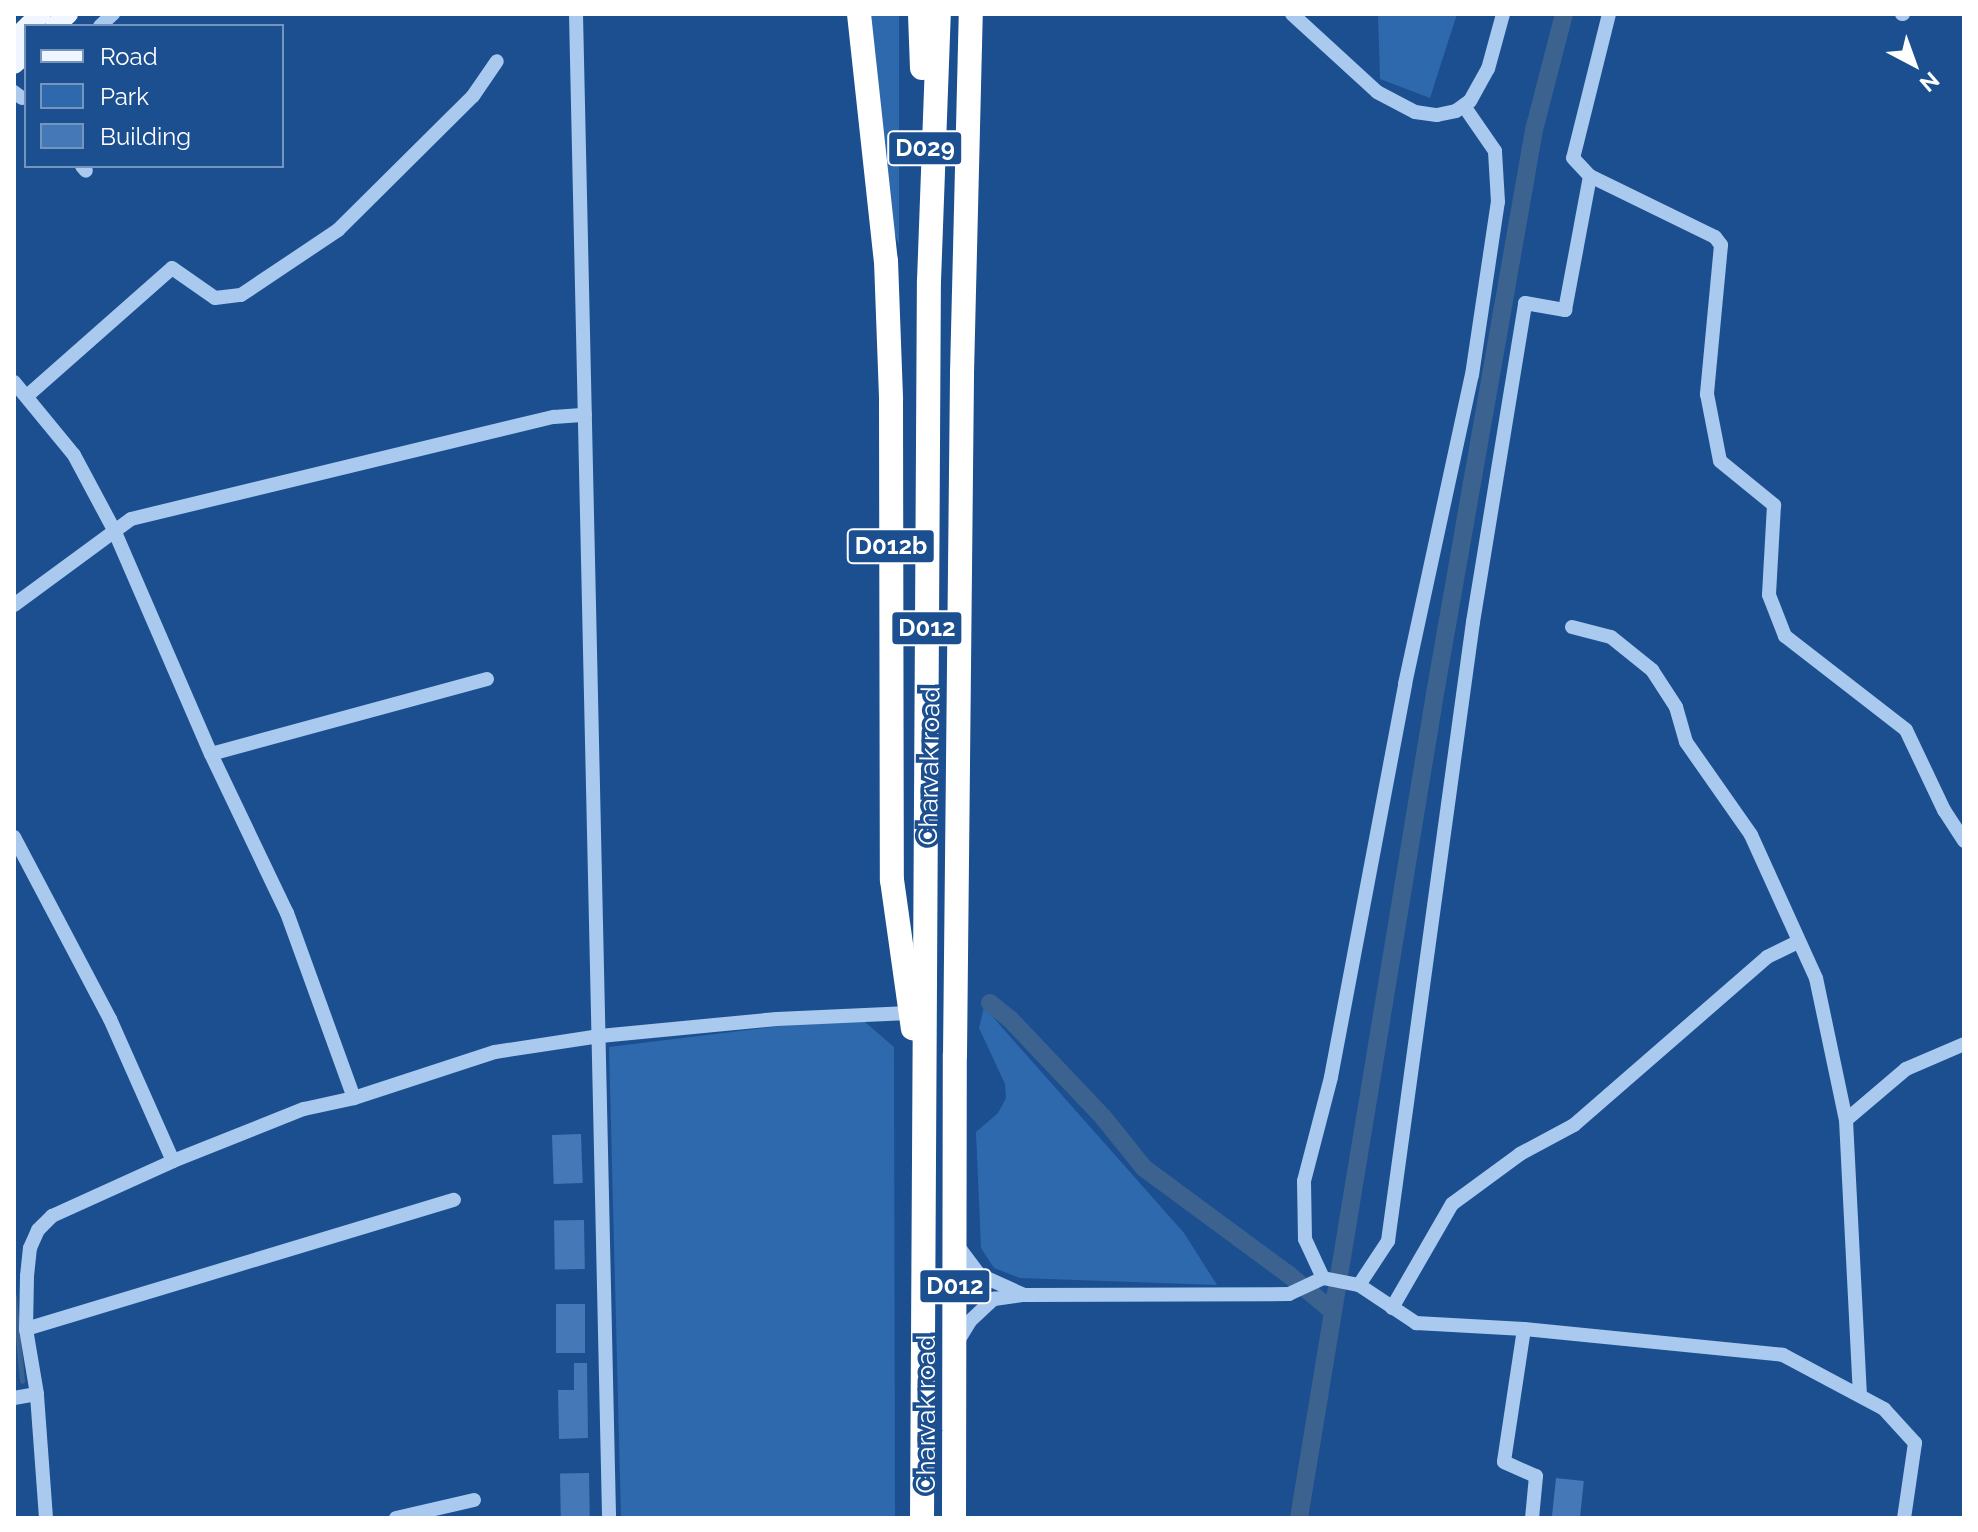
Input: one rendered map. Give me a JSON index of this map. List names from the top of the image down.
{
  "streets": {
    "highway": [
      "D029",
      "D012b",
      "D012",
      "Charvak road"
    ]
  },
  "crossings": [
    ["D012b", "Charvak road"]
  ],
  "legend": ["Road", "Park", "Building"],
  "north": "bottom right"
}
